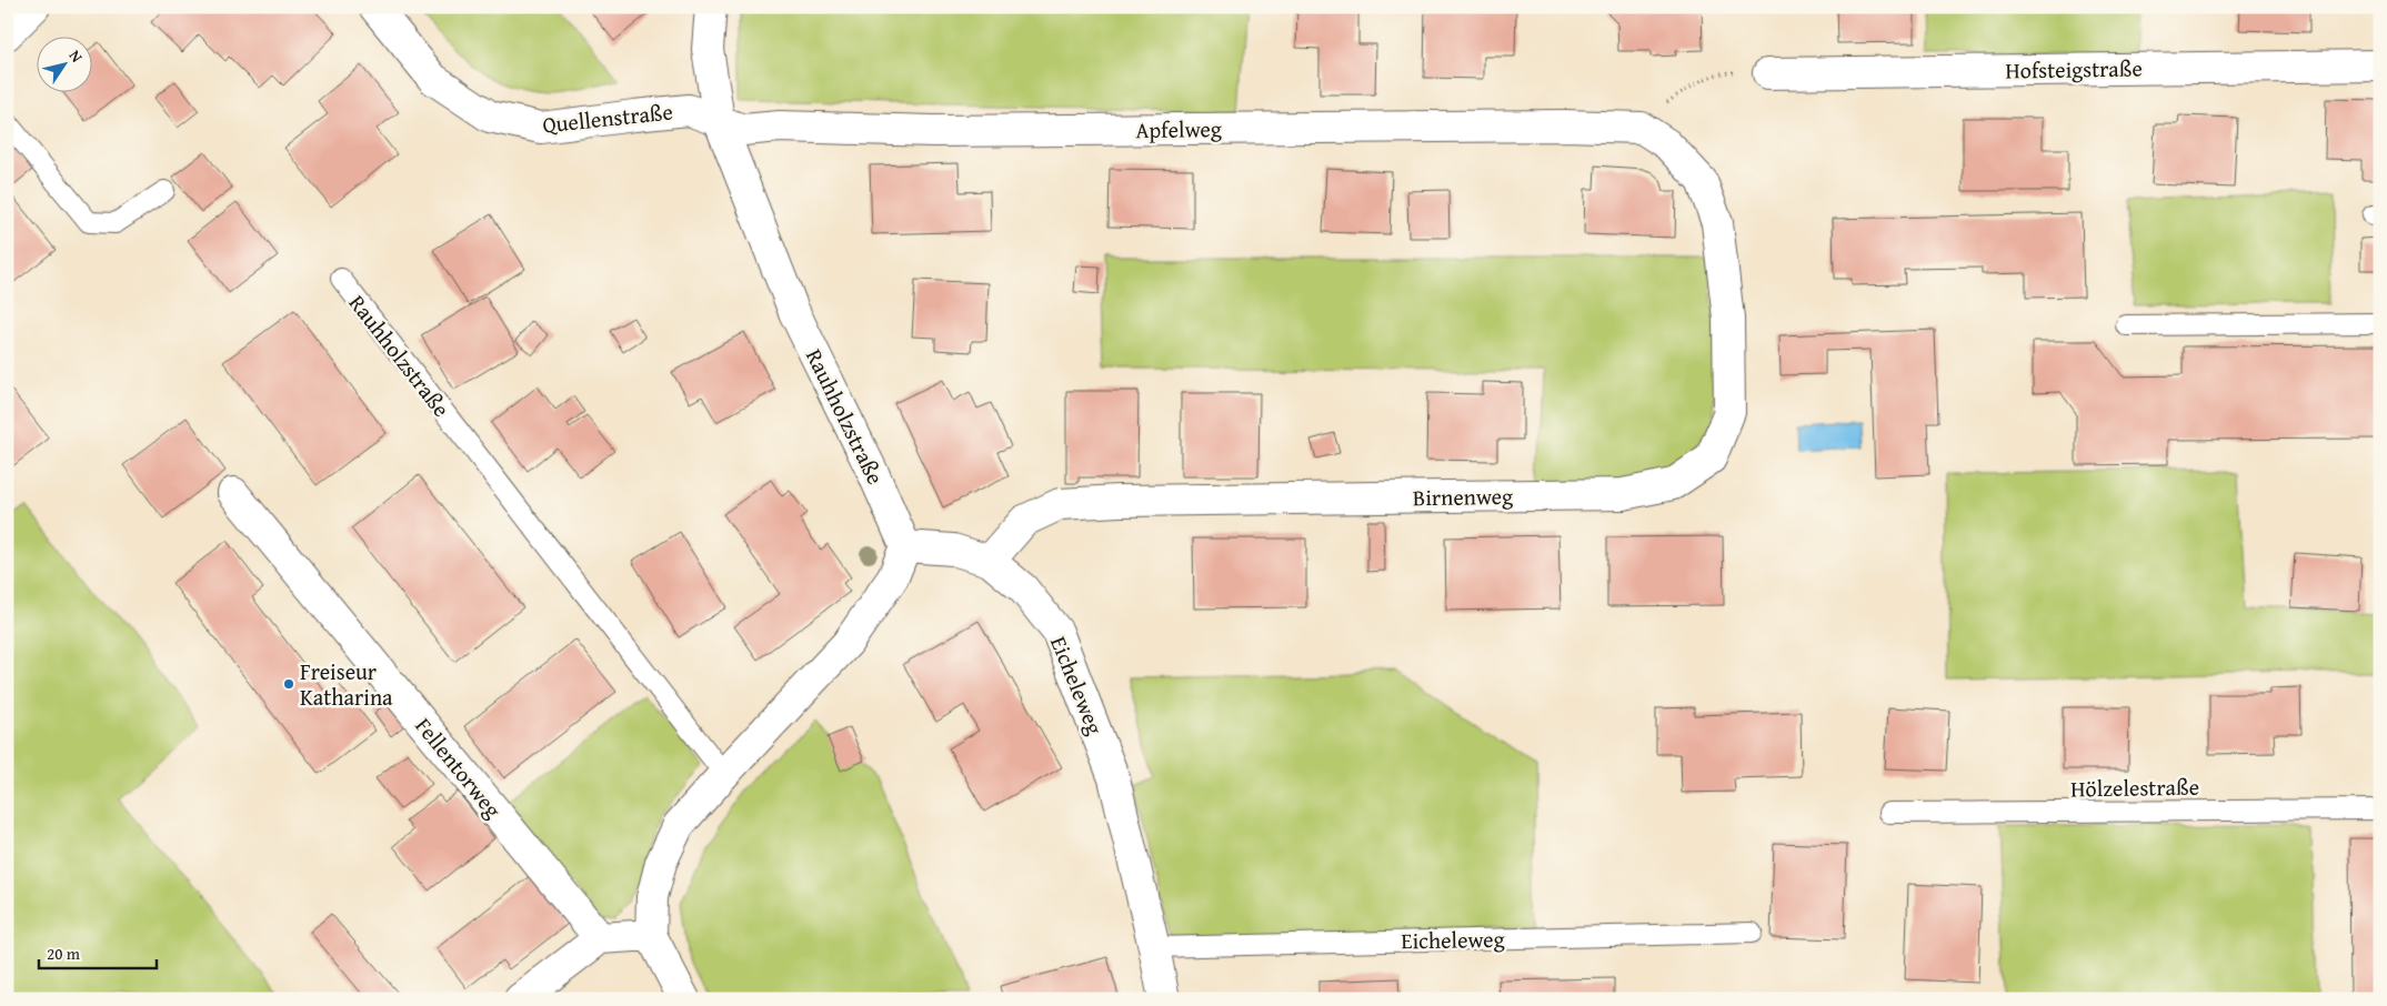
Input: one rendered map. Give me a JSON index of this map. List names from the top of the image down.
{
  "streets": {
    "street": [
      "Hofsteigstraße",
      "Quellenstraße",
      "Apfelweg",
      "Rauhholzstraße",
      "Birnenweg",
      "Eicheleweg",
      "Fellentorweg"
    ],
    "lane": ["Hölzelestraße"]
  },
  "crossings": [
    ["Quellenstraße", "Apfelweg"],
    ["Quellenstraße", "Rauhholzstraße"],
    ["Apfelweg", "Rauhholzstraße"],
    ["Apfelweg", "Birnenweg"],
    ["Rauhholzstraße", "Eicheleweg"],
    ["Birnenweg", "Eicheleweg"]
  ],
  "places": ["Freiseur Katharina"],
  "scale_bar": "20 m",
  "north": "top right"
}
